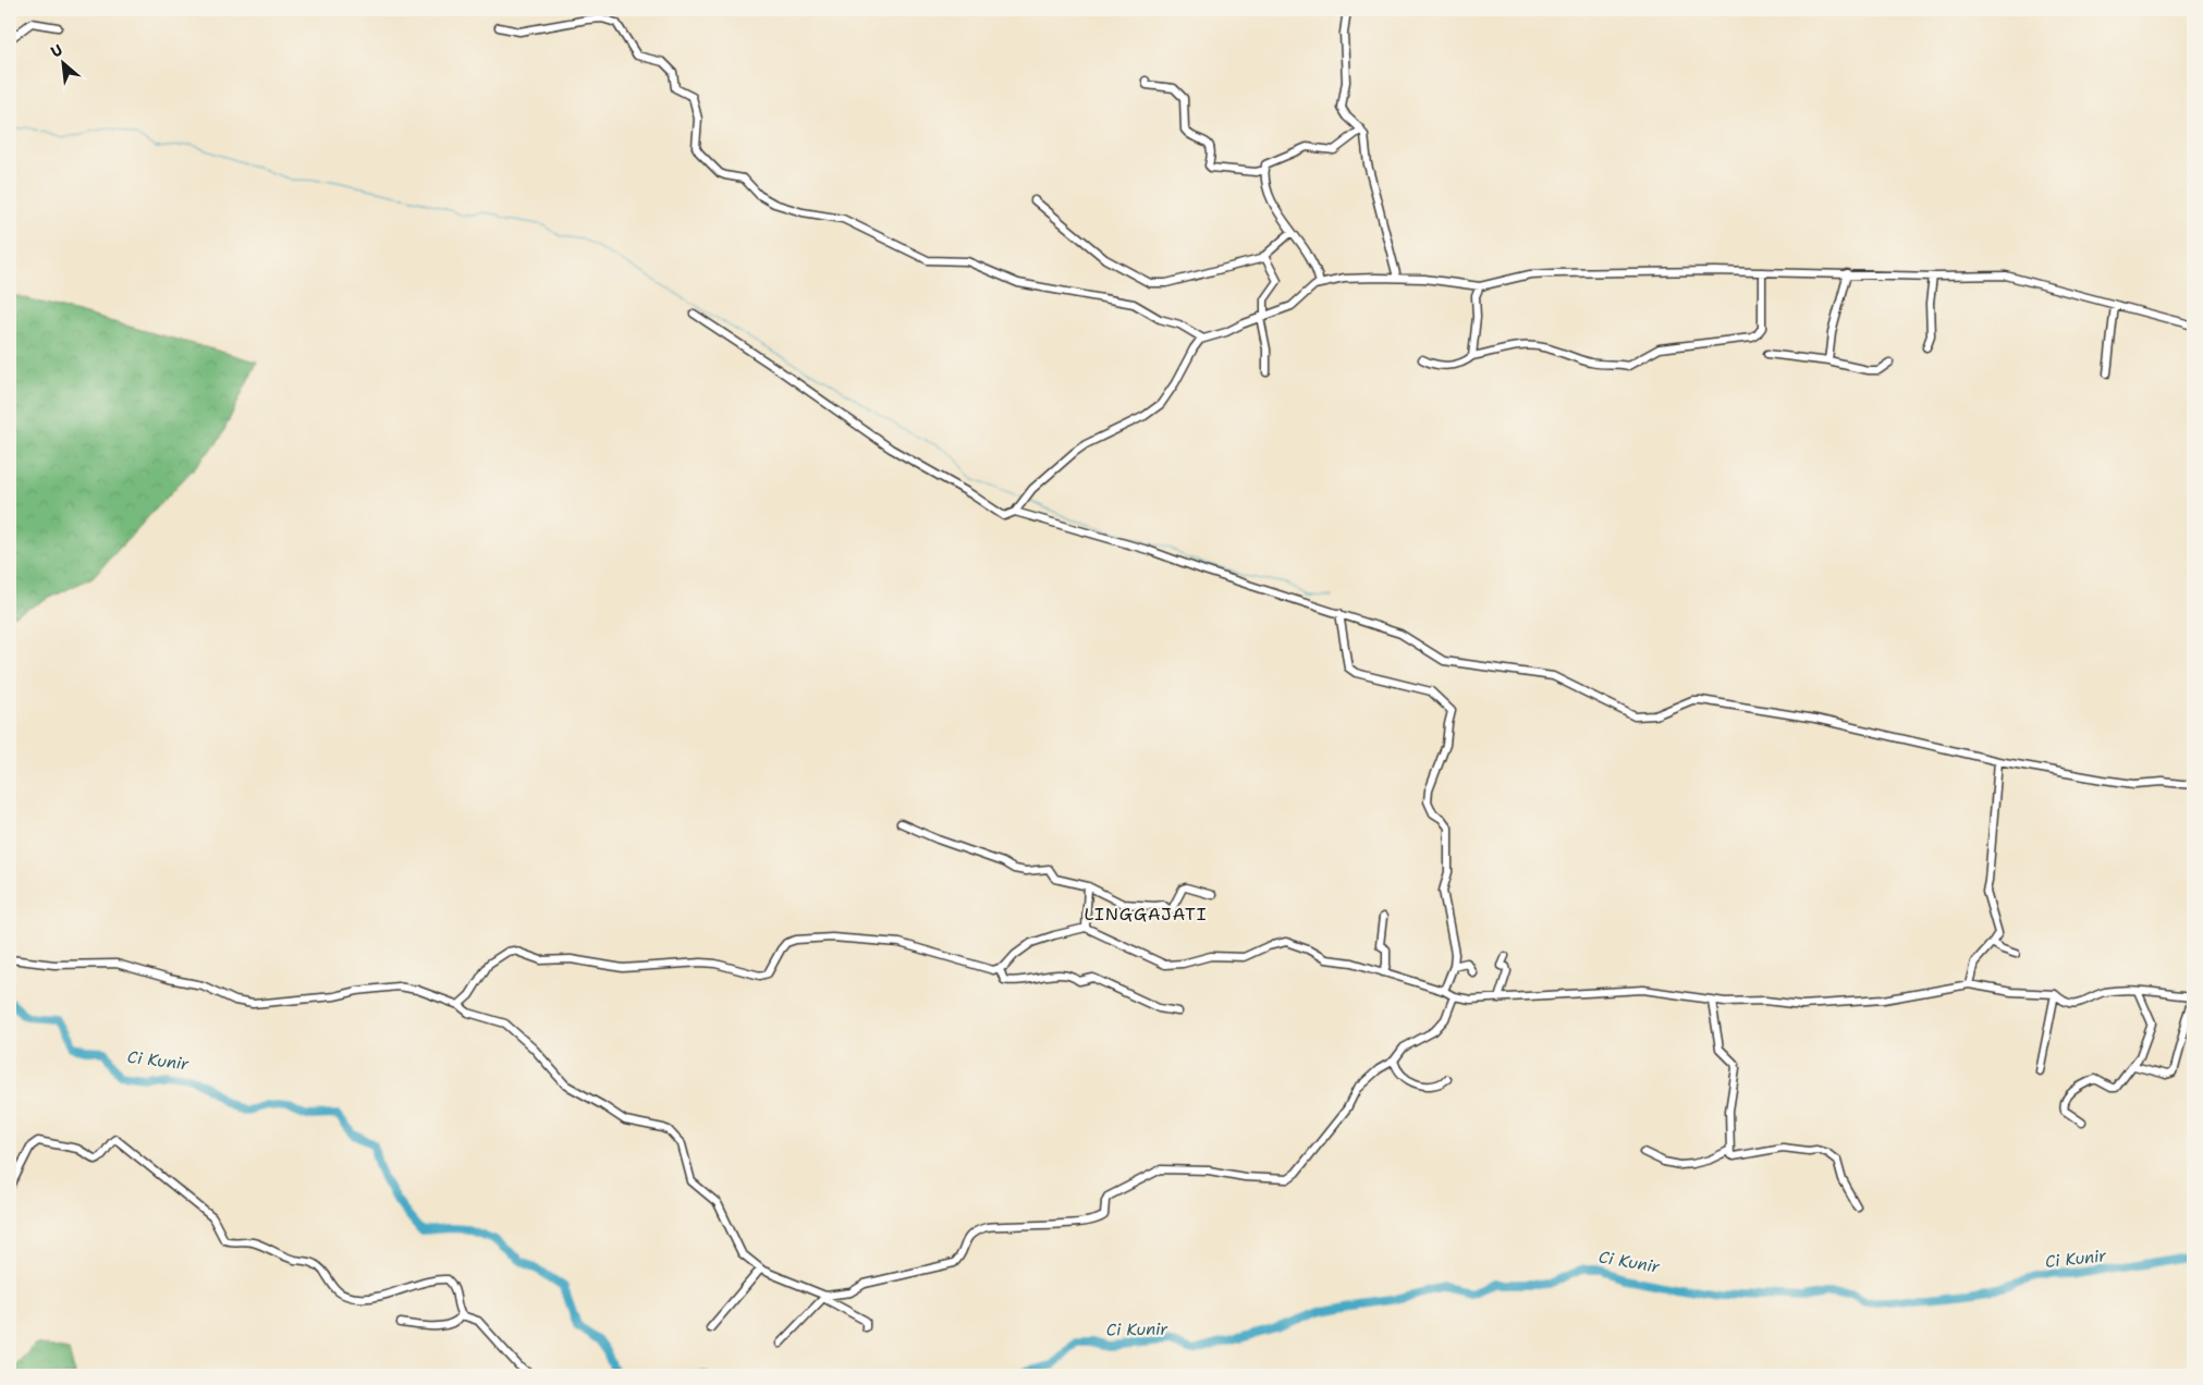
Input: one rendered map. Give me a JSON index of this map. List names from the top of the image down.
{
  "districts": ["LINGGAJATI"],
  "water": ["Ci Kunir"],
  "north": "top left"
}
